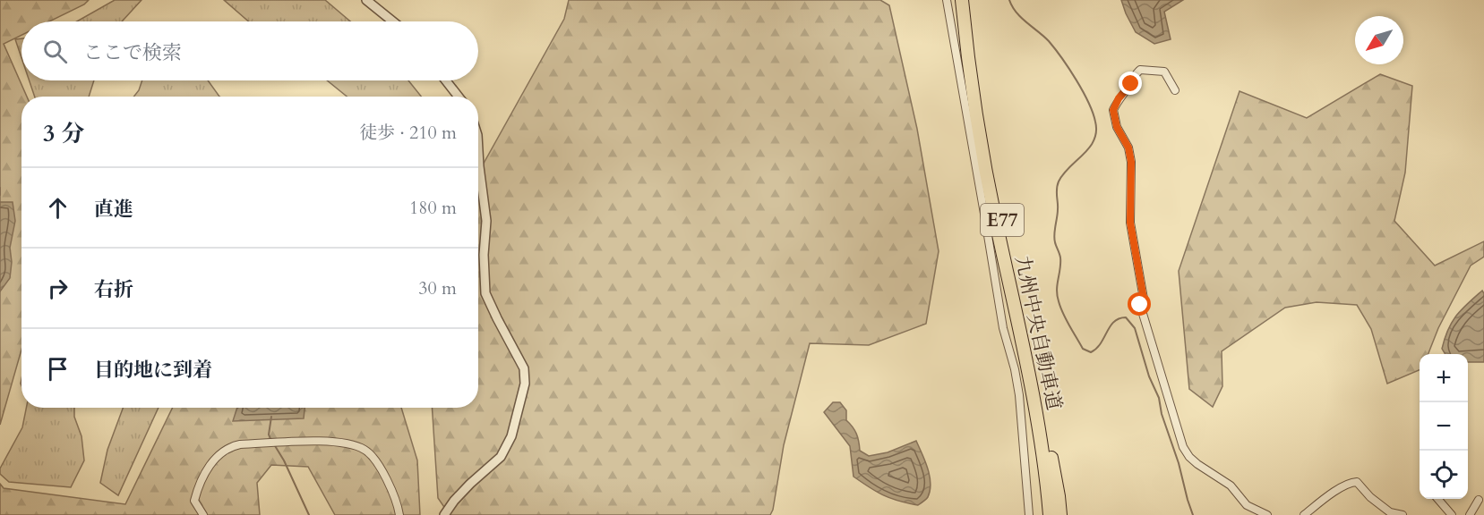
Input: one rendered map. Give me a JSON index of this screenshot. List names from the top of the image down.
{
  "streets": {
    "highway": ["E77", "九州中央自動車道"]
  },
  "north": "bottom left",
  "page": {
    "search": "ここで検索",
    "heading": ["3 分", "徒歩 · 210 m"],
    "list": [
      ["直進", "180 m"],
      ["右折", "30 m"],
      "目的地に到着"
    ],
    "map_buttons": ["+", "−"]
  }
}
